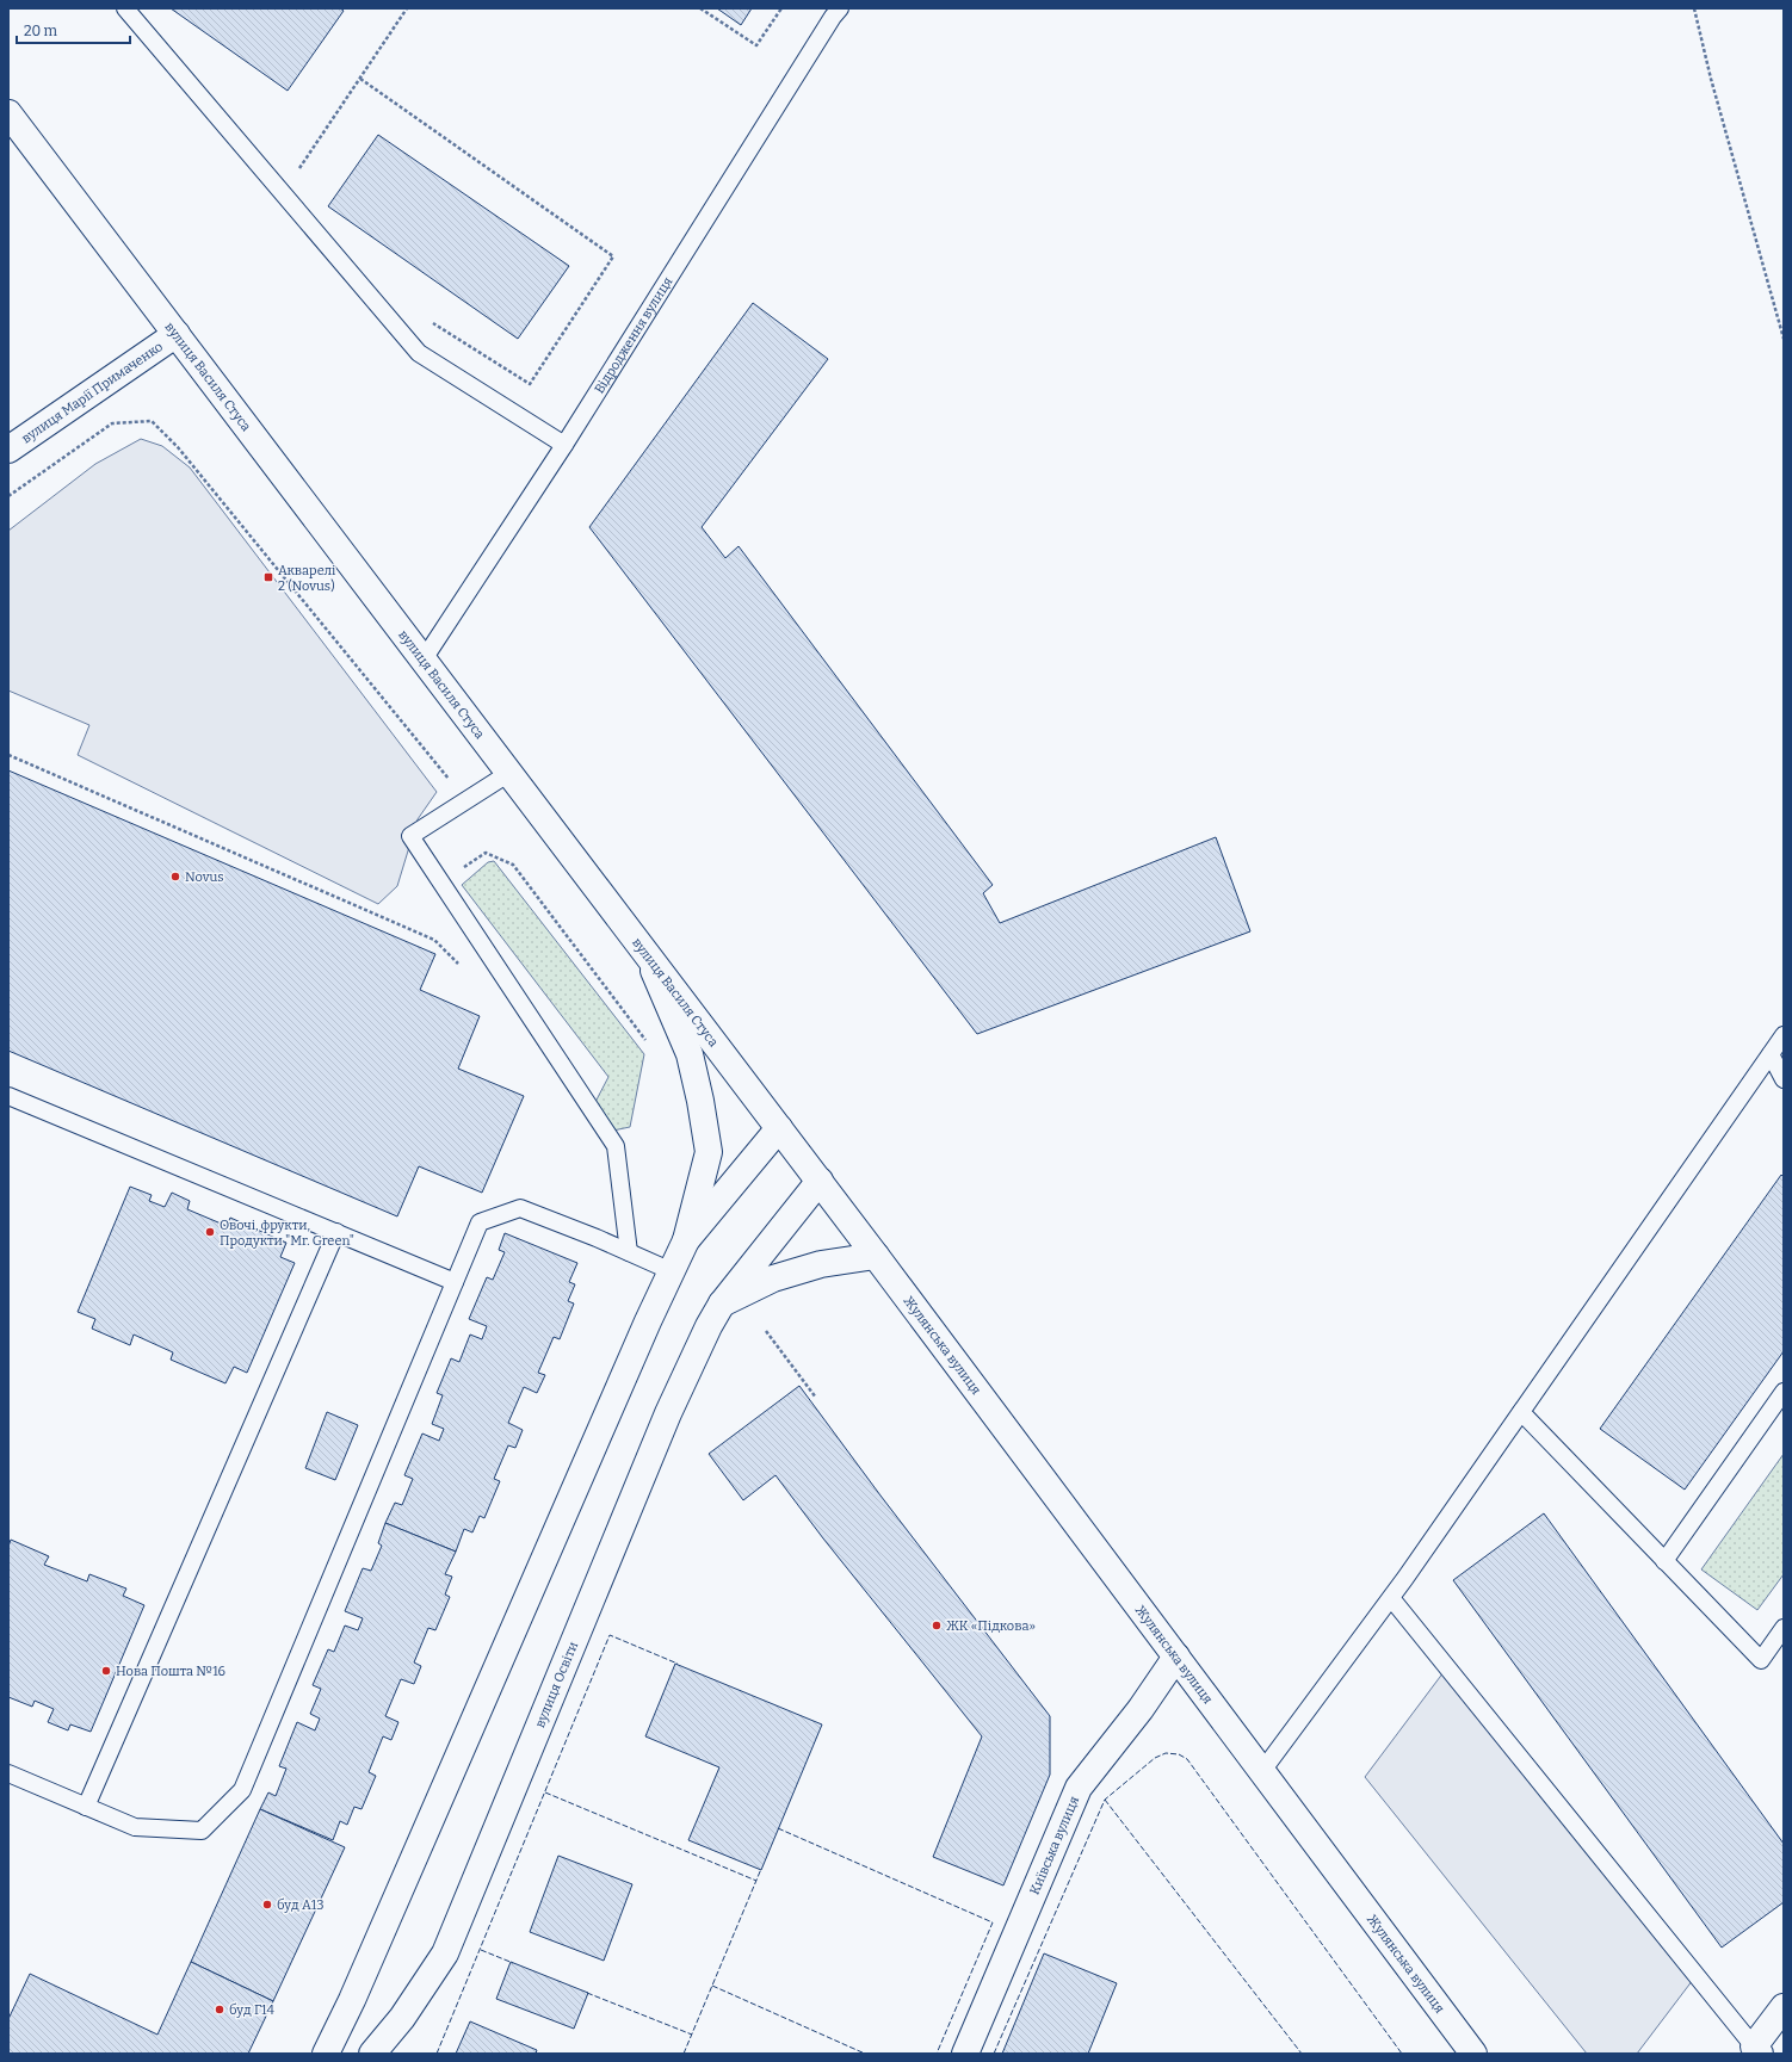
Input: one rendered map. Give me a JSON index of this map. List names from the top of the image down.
{
  "streets": {
    "street": [
      "вулиця Василя Стуса",
      "вулиця Марії Примаченко",
      "Жулянська вулиця",
      "вулиця Освіти",
      "Київська вулиця"
    ],
    "lane": ["Відродження вулиця"]
  },
  "crossings": [
    ["Відродження вулиця", "вулиця Василя Стуса"],
    ["вулиця Василя Стуса", "вулиця Марії Примаченко"],
    ["вулиця Василя Стуса", "Жулянська вулиця"],
    ["вулиця Василя Стуса", "вулиця Освіти"],
    ["Жулянська вулиця", "Київська вулиця"]
  ],
  "places": {
    "transit": ["Акварелі 2 (Novus)"],
    "other": [
      "Novus",
      "Овочі, фрукти, Продукти \"Mr. Green\"",
      "ЖК «Підкова»",
      "Нова Пошта №16",
      "буд А13",
      "буд Г14"
    ]
  },
  "scale_bar": "20 m"
}
